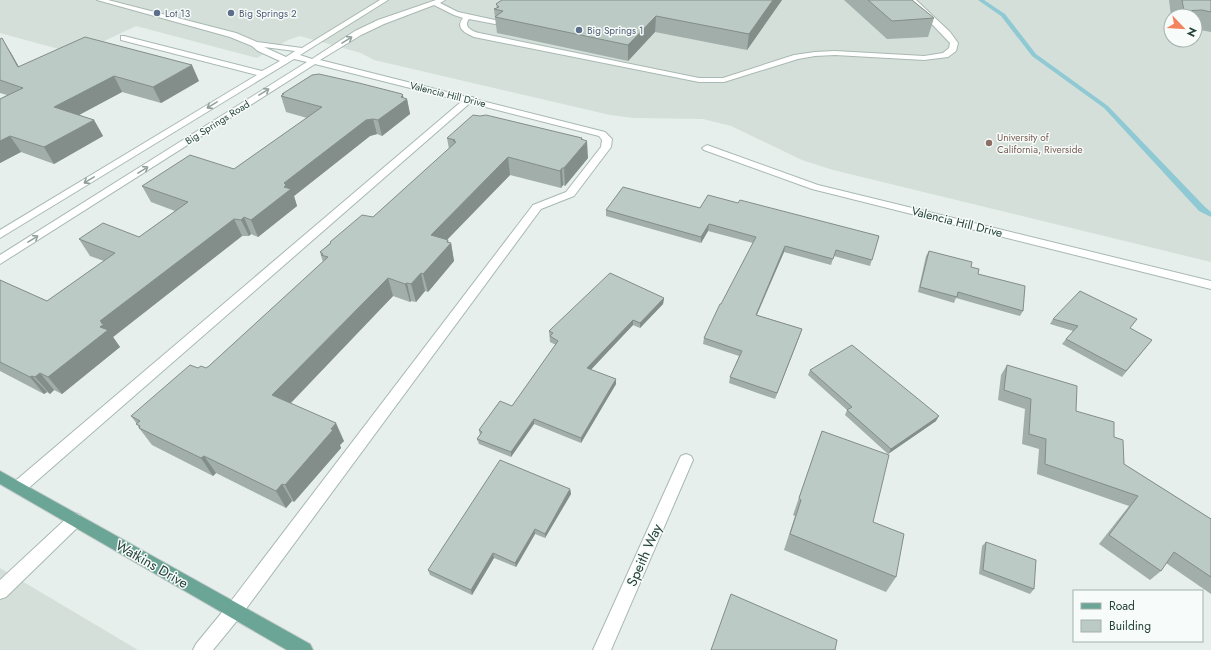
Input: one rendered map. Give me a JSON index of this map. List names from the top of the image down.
{
  "streets": {
    "main road": ["Watkins Drive"],
    "street": ["Valencia Hill Drive", "Big Springs Road", "Speith Way"]
  },
  "crossings": [
    ["Valencia Hill Drive", "Big Springs Road"],
    ["Valencia Hill Drive", "Watkins Drive"]
  ],
  "places": [
    "Lot 13",
    "Big Springs 2",
    "Big Springs 1",
    "University of California, Riverside"
  ],
  "legend": ["Road", "Building"],
  "north": "bottom right"
}
